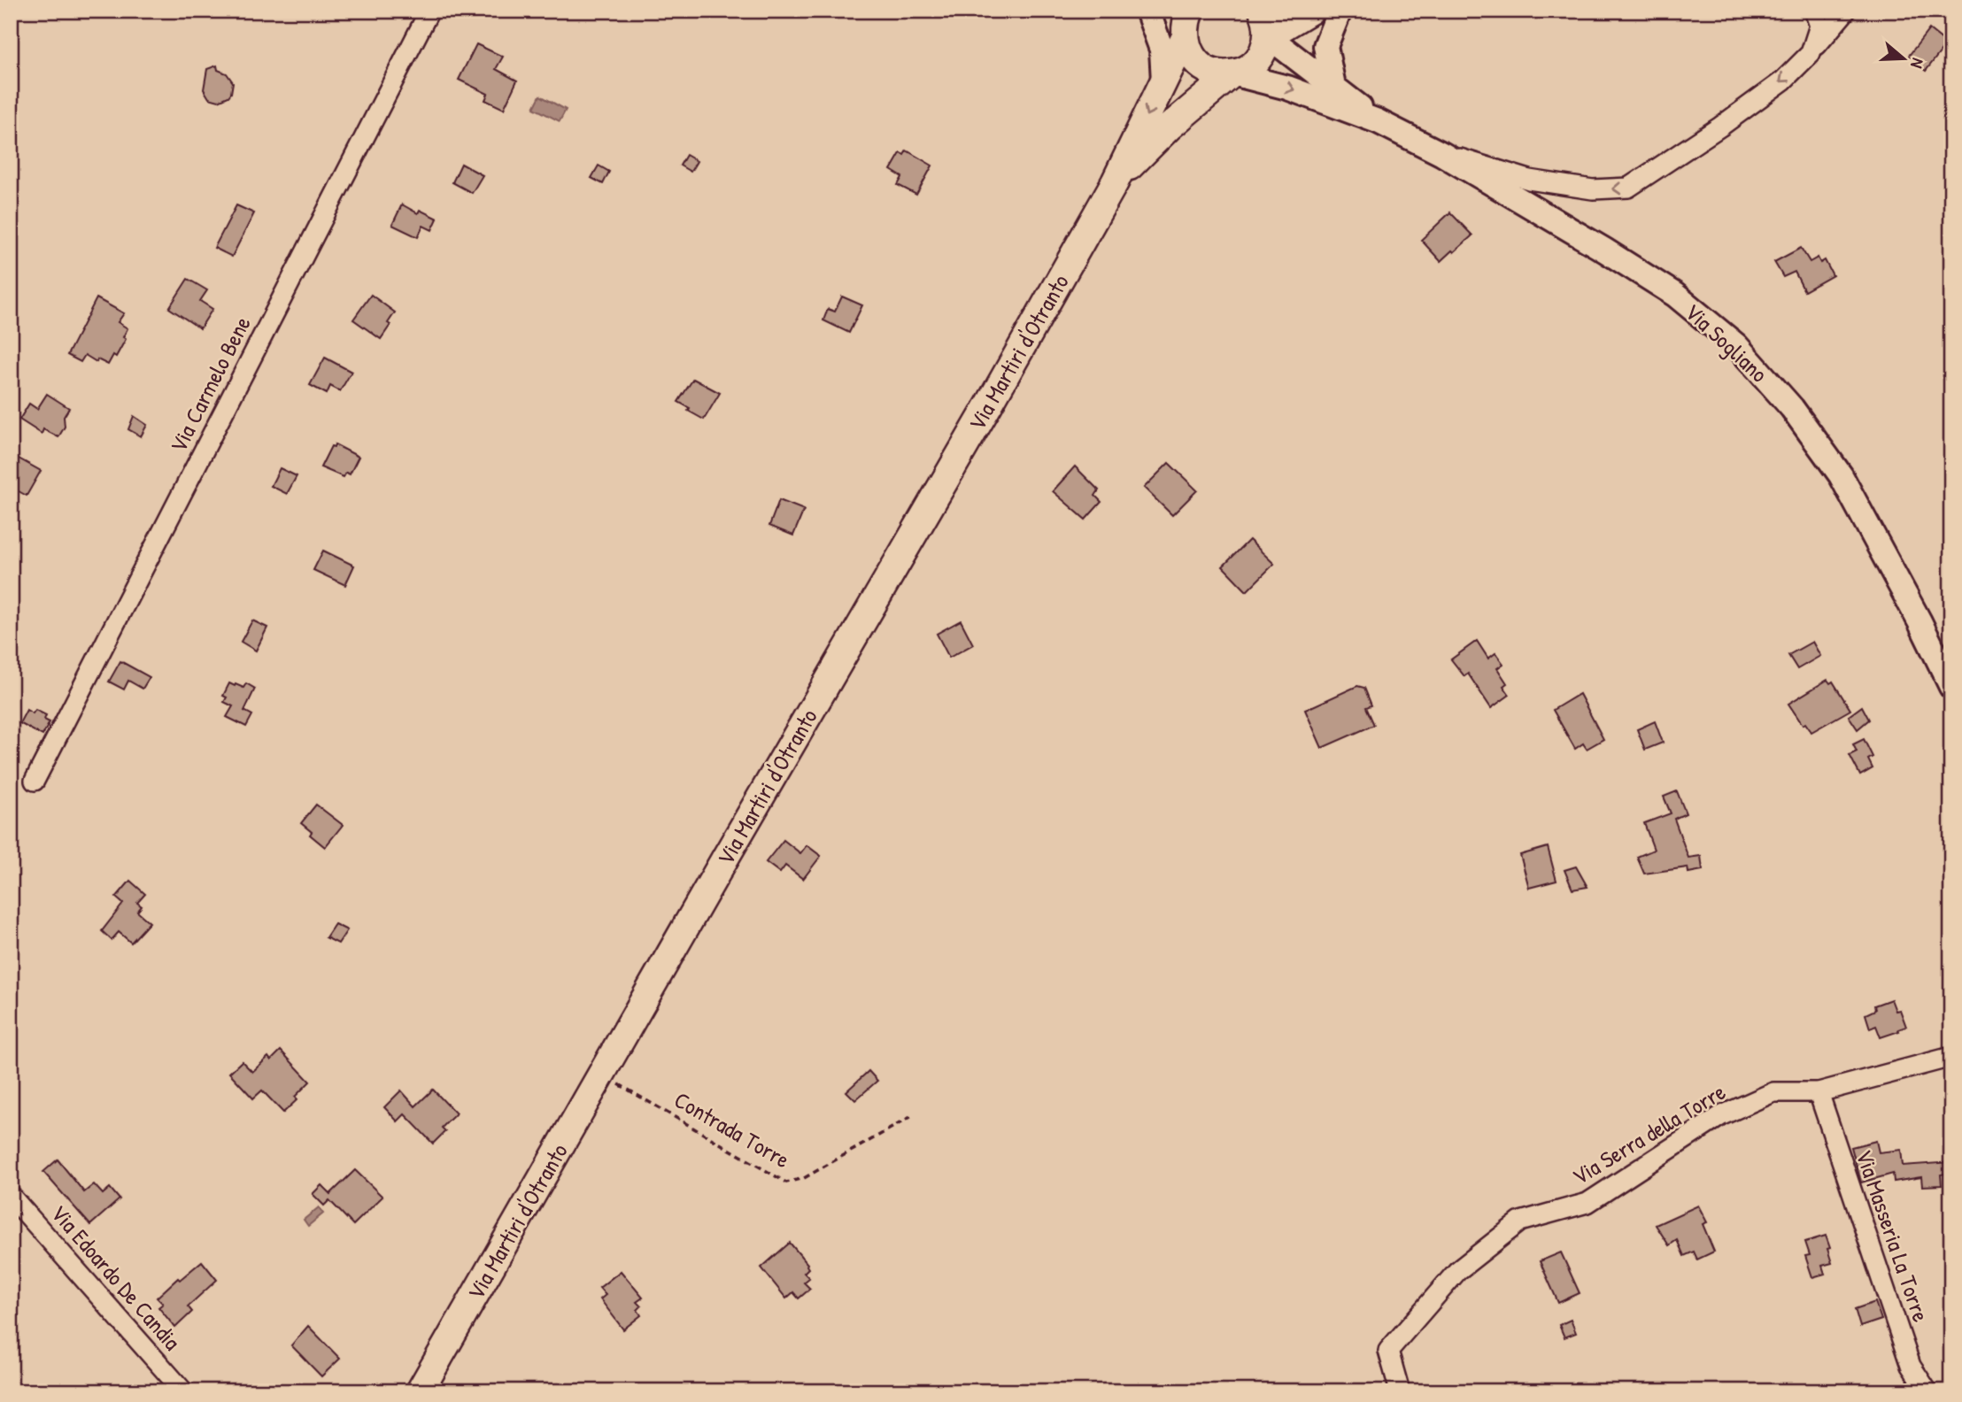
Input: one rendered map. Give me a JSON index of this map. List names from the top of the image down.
{
  "streets": {
    "main road": ["Via Sogliano", "Via Martiri d'Otranto"],
    "street": [
      "Via Carmelo Bene",
      "Via Serra della Torre",
      "Via Masseria La Torre",
      "Via Edoardo De Candia"
    ],
    "path": ["Contrada Torre"]
  },
  "crossings": [
    ["Via Sogliano", "Via Martiri d'Otranto"],
    ["Via Martiri d'Otranto", "Contrada Torre"],
    ["Via Serra della Torre", "Via Masseria La Torre"]
  ],
  "north": "right"
}
